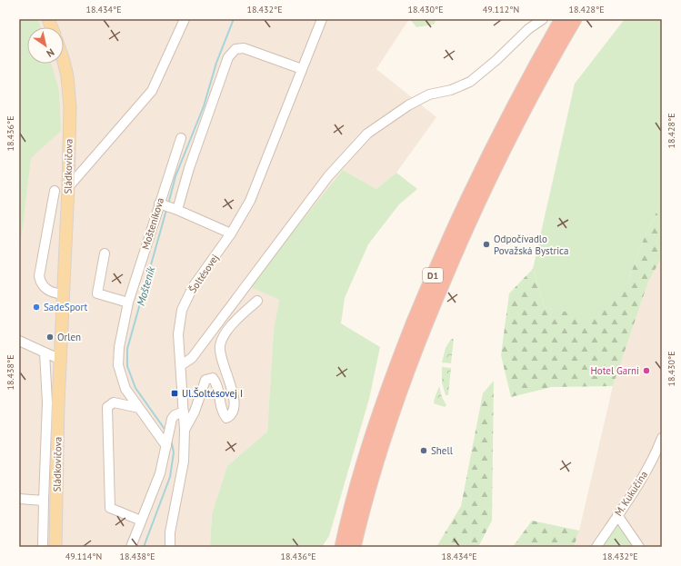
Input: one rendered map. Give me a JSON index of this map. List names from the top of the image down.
{
  "streets": {
    "highway": ["D1"],
    "main road": ["Sládkovičova"],
    "street": ["Mošteníkova", "Šoltésovej", "M. Kukučína"]
  },
  "crossings": [
    ["Mošteníkova", "Šoltésovej"]
  ],
  "water": ["Mošteník"],
  "places": {
    "other": [
      "Odpočívadlo Považská Bystrica",
      "SadeSport",
      "Orlen",
      "Hotel Garni",
      "Shell"
    ],
    "transit": ["Ul.Šoltésovej I"]
  },
  "north": "bottom right",
  "coordinates": [
    "18.434°E",
    "18.432°E",
    "18.430°E",
    "49.112°N",
    "18.428°E",
    "18.436°E",
    "18.438°E",
    "49.114°N"
  ]
}
